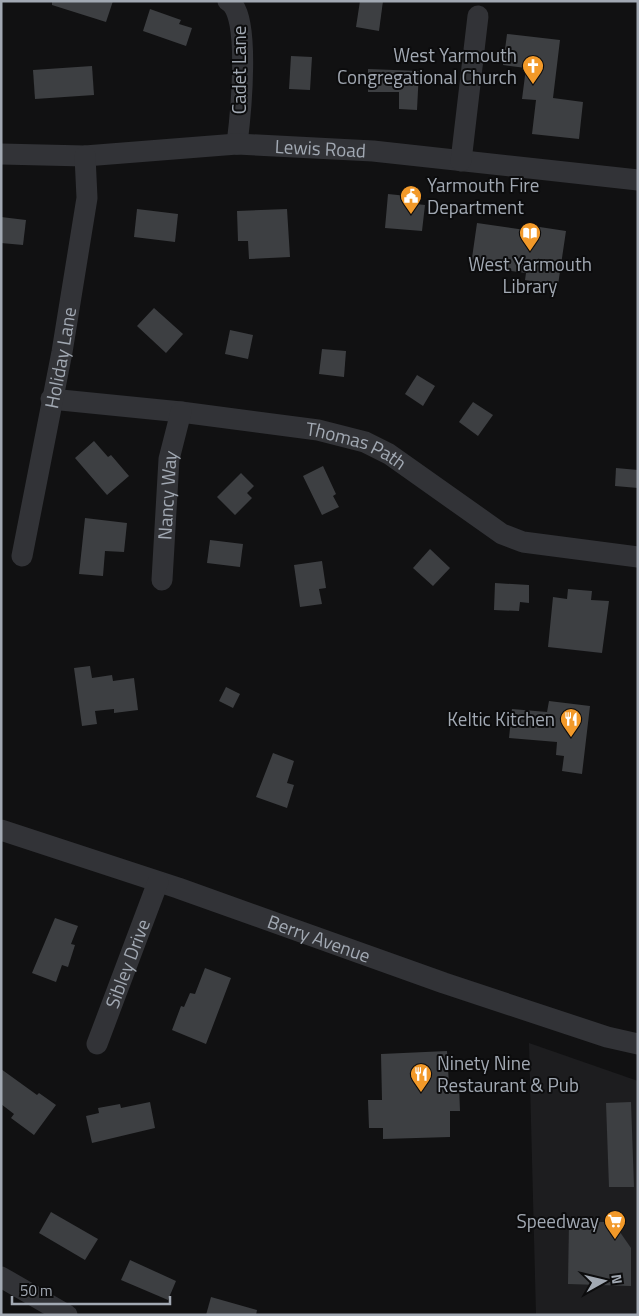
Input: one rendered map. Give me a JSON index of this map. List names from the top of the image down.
{
  "streets": {
    "street": [
      "Cadet Lane",
      "Lewis Road",
      "Holiday Lane",
      "Thomas Path",
      "Nancy Way",
      "Berry Avenue",
      "Sibley Drive"
    ]
  },
  "crossings": [
    ["Cadet Lane", "Lewis Road"],
    ["Lewis Road", "Holiday Lane"],
    ["Holiday Lane", "Thomas Path"],
    ["Thomas Path", "Nancy Way"],
    ["Berry Avenue", "Sibley Drive"]
  ],
  "places": {
    "church": ["West Yarmouth Congregational Church"],
    "public building": ["Yarmouth Fire Department"],
    "library": ["West Yarmouth Library"],
    "restaurant": ["Keltic Kitchen", "Ninety Nine Restaurant & Pub"],
    "supermarket": ["Speedway"]
  },
  "scale_bar": "50 m",
  "north": "right"
}
